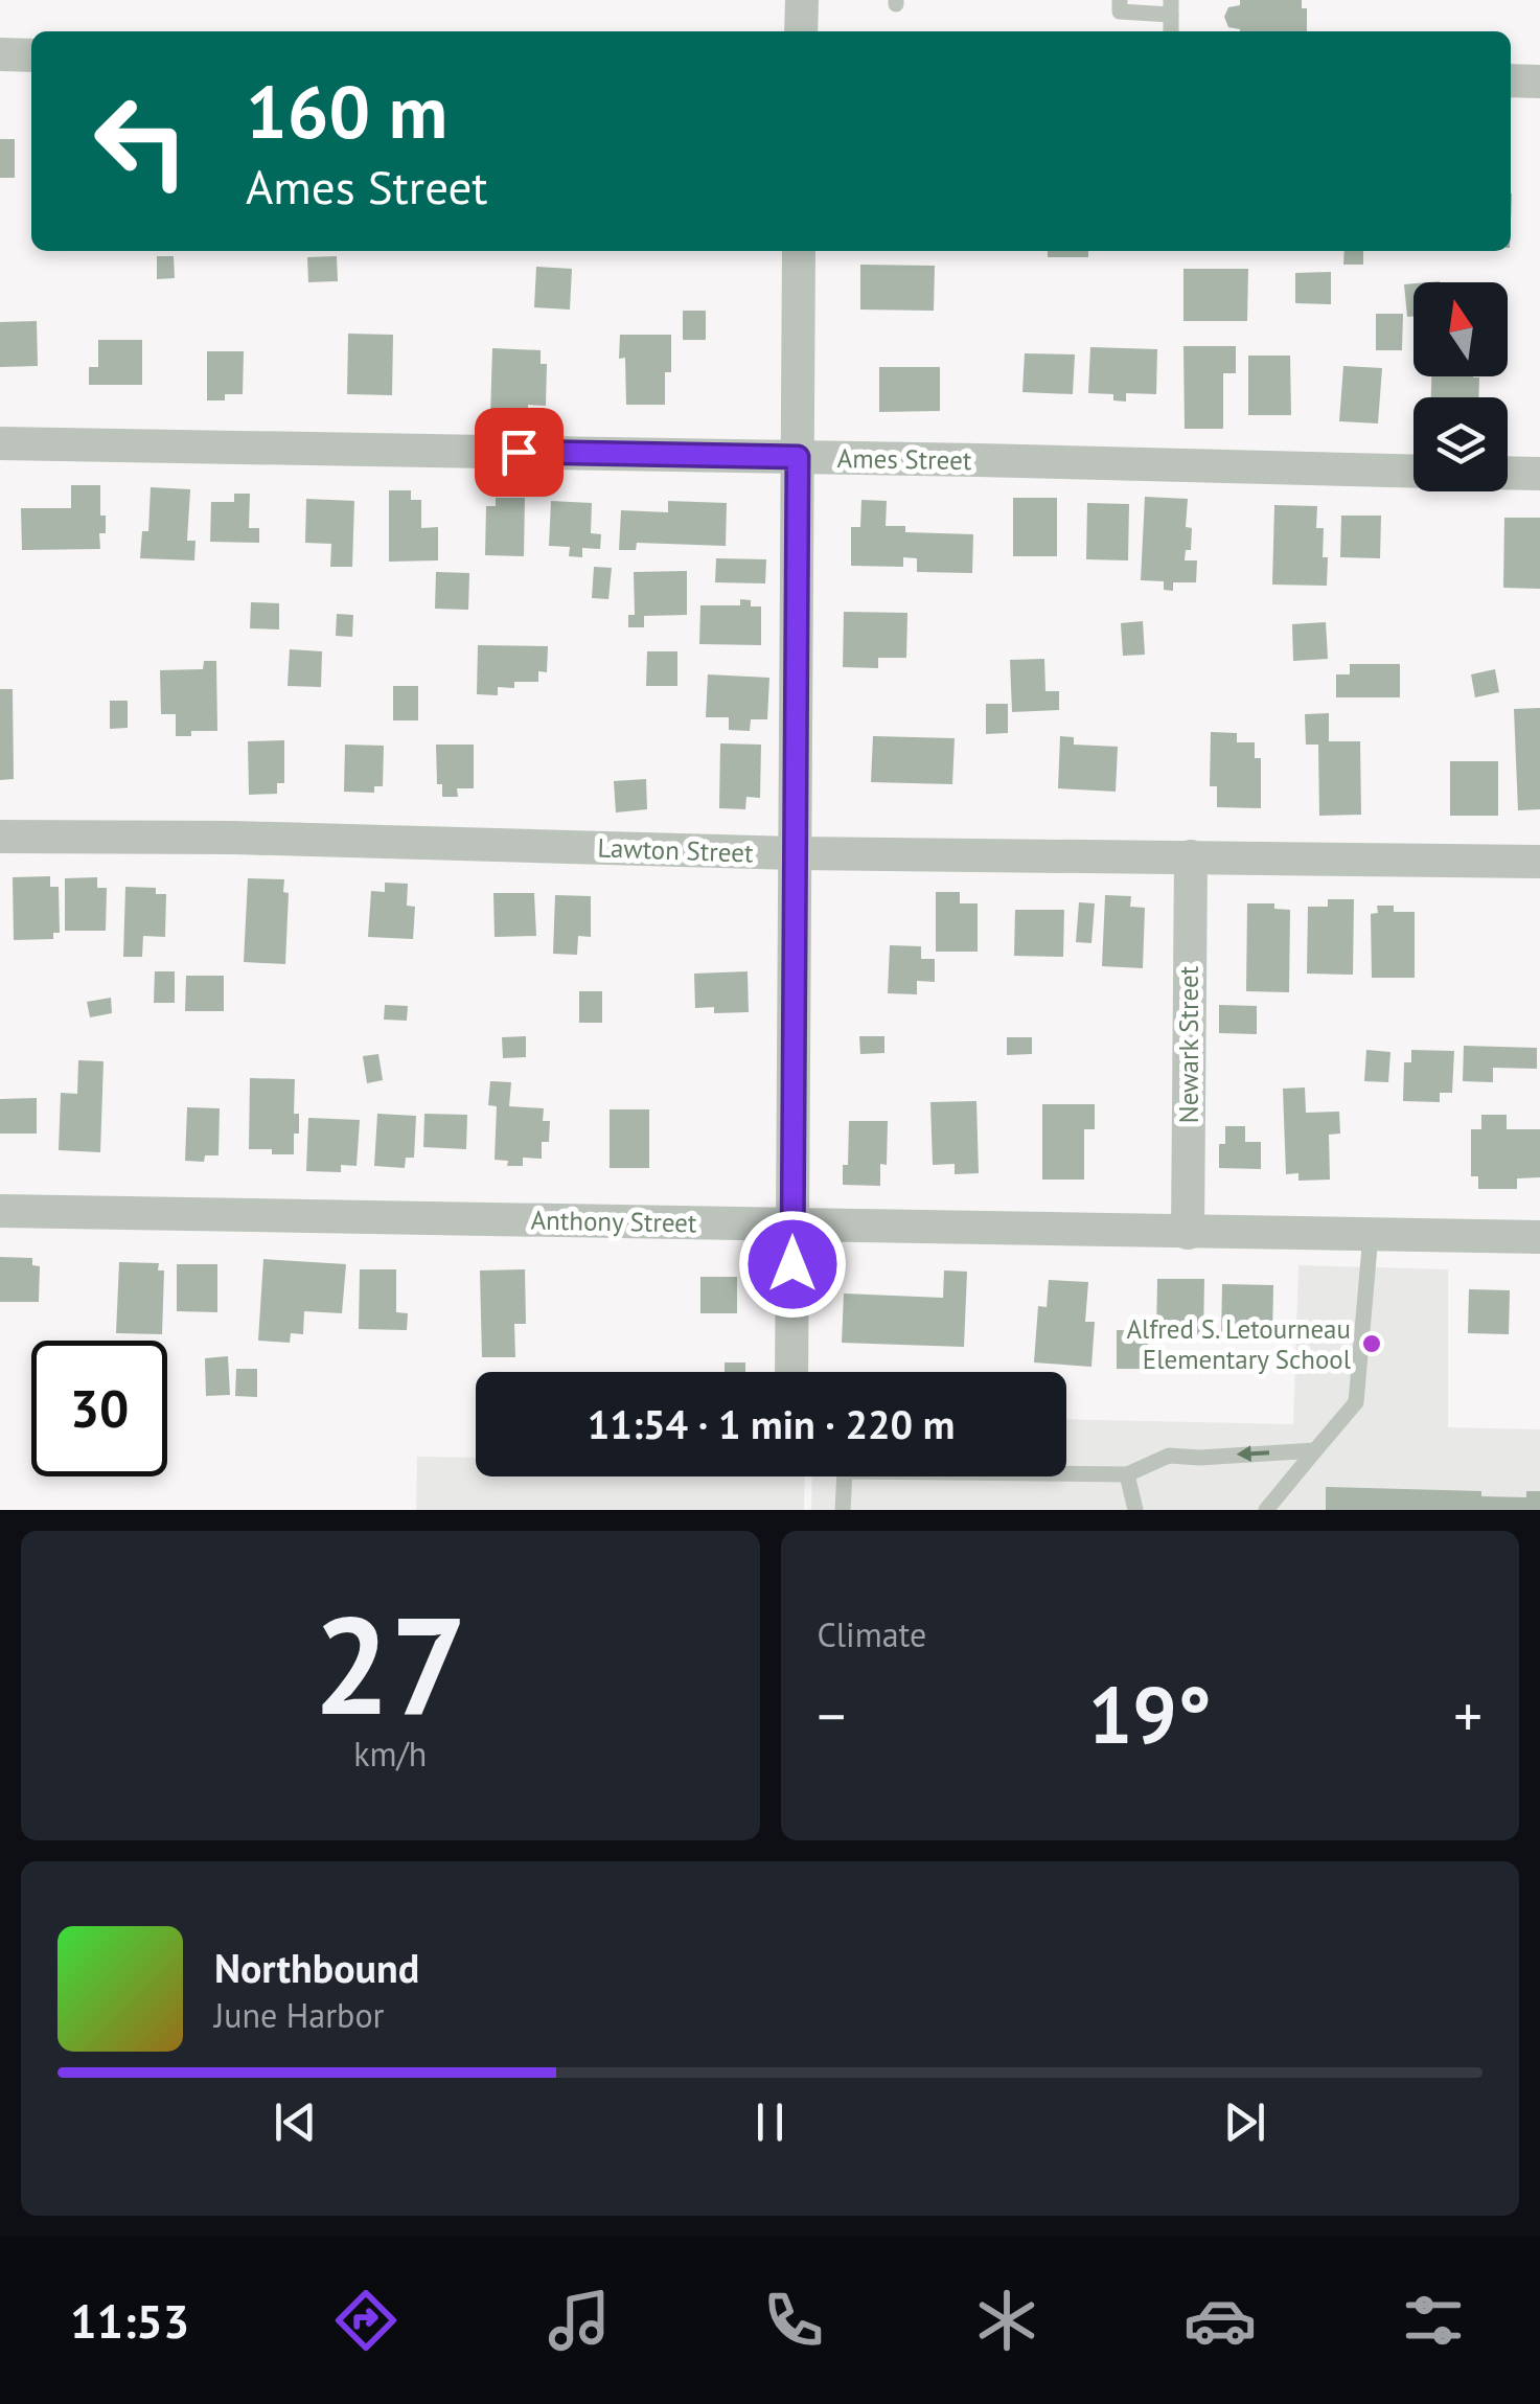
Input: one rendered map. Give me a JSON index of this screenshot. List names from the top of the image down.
{
  "streets": {
    "street": [
      "Ames Street",
      "Lawton Street",
      "Newark Street",
      "Anthony Street"
    ]
  },
  "crossings": [
    ["Lawton Street", "Newark Street"],
    ["Newark Street", "Anthony Street"]
  ],
  "places": ["Alfred S. Letourneau Elementary School"],
  "north": "top",
  "page": {
    "turn": ["160 m", "Ames Street"],
    "limit": "30",
    "trip": "11:54 · 1 min · 220 m",
    "tile": [
      ["27", "km/h"],
      "Climate"
    ],
    "heat": ["−", "19°", "+"],
    "song": ["Northbound", "June Harbor"],
    "tabs": "11:53"
  }
}
